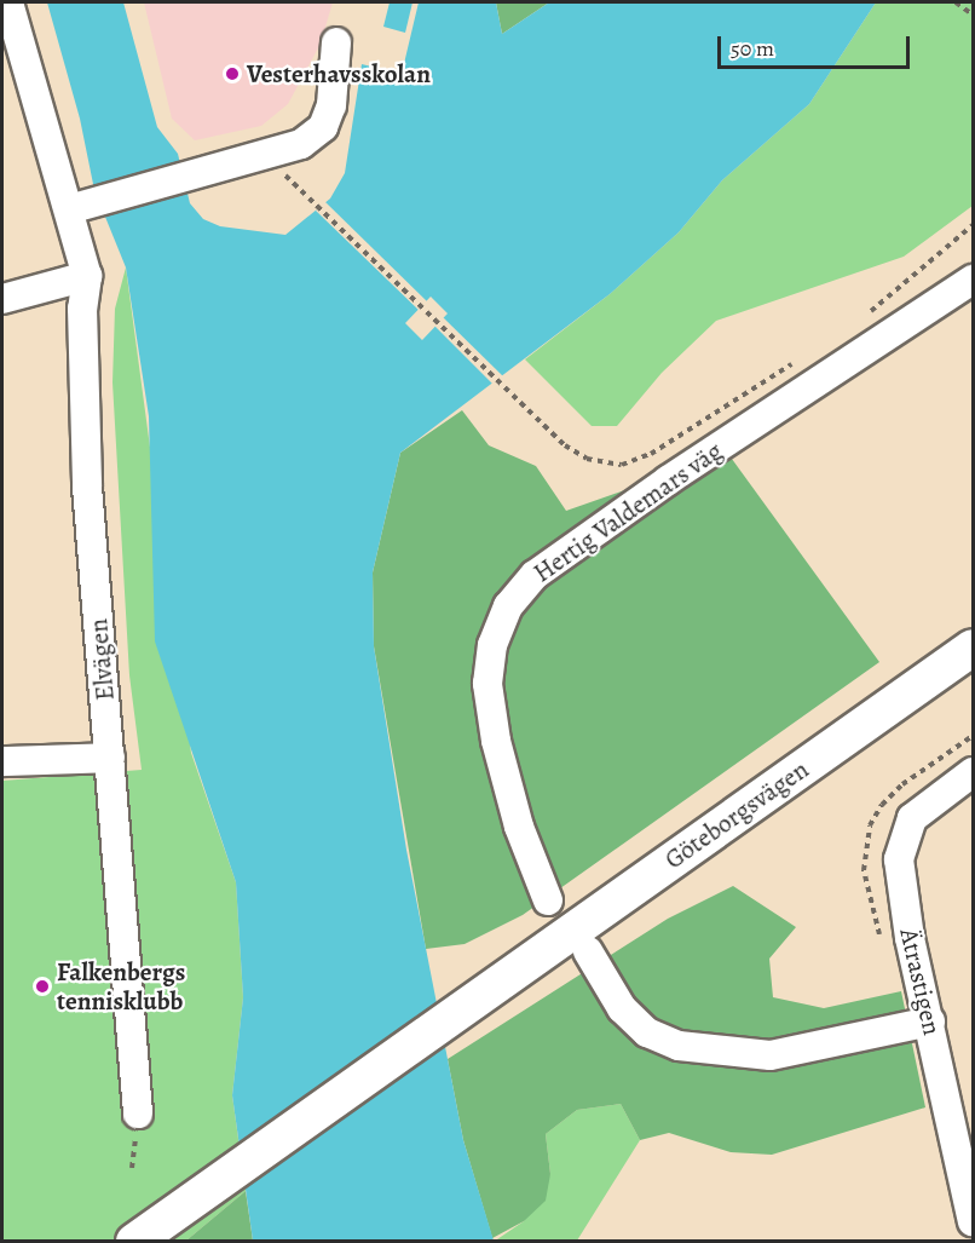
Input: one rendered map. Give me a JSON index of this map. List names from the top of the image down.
{
  "streets": {
    "main road": ["Göteborgsvägen"],
    "street": ["Hertig Valdemars väg", "Elvägen", "Ätrastigen"]
  },
  "places": ["Vesterhavsskolan", "Falkenbergs tennisklubb"],
  "scale_bar": "50 m"
}
